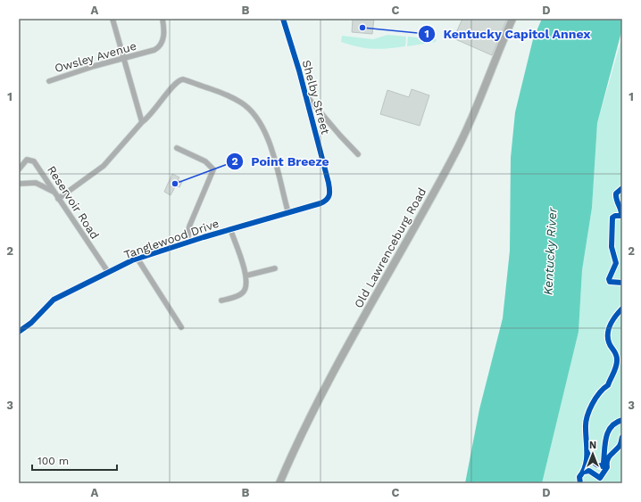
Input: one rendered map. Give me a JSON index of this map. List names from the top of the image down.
{
  "streets": {
    "main road": ["Old Lawrenceburg Road"],
    "street": [
      "Owsley Avenue",
      "Shelby Street",
      "Reservoir Road",
      "Tanglewood Drive"
    ]
  },
  "crossings": [
    ["Shelby Street", "Tanglewood Drive"],
    ["Reservoir Road", "Tanglewood Drive"]
  ],
  "water": ["Kentucky River"],
  "places": ["Kentucky Capitol Annex", "Point Breeze"],
  "scale_bar": "100 m",
  "north": "top",
  "grid": {
    "columns": [
      "A",
      "B",
      "C",
      "D"
    ],
    "rows": ["1", "2", "3"]
  }
}
